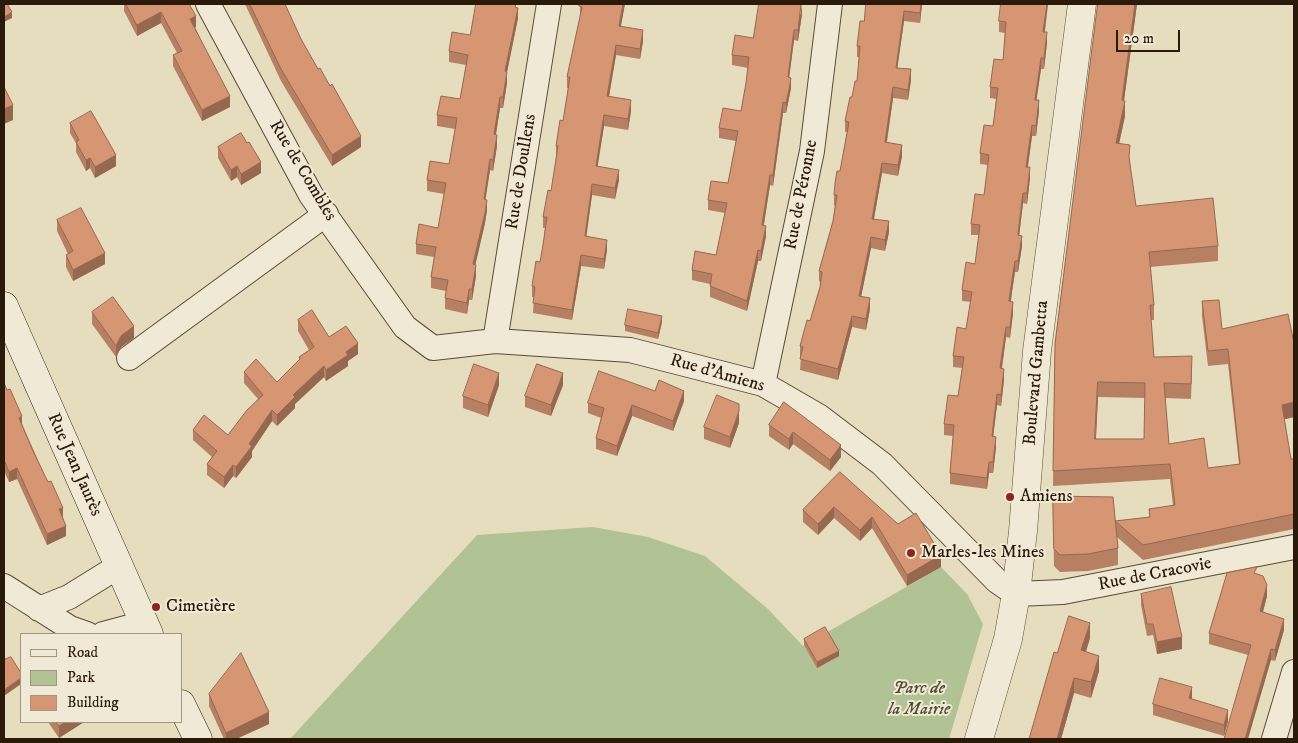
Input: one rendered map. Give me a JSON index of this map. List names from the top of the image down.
{
  "streets": {
    "street": [
      "Rue de Combles",
      "Rue de Doullens",
      "Rue de Péronne",
      "Boulevard Gambetta",
      "Rue d'Amiens",
      "Rue Jean Jaurès",
      "Rue de Cracovie"
    ]
  },
  "crossings": [
    ["Rue de Combles", "Rue d'Amiens"],
    ["Rue de Doullens", "Rue d'Amiens"],
    ["Rue de Péronne", "Rue d'Amiens"],
    ["Boulevard Gambetta", "Rue d'Amiens"],
    ["Boulevard Gambetta", "Rue de Cracovie"],
    ["Rue d'Amiens", "Rue de Cracovie"]
  ],
  "parks": ["Parc de la Mairie"],
  "places": ["Amiens", "Marles-les Mines", "Cimetière"],
  "legend": ["Road", "Park", "Building"],
  "scale_bar": "20 m"
}
